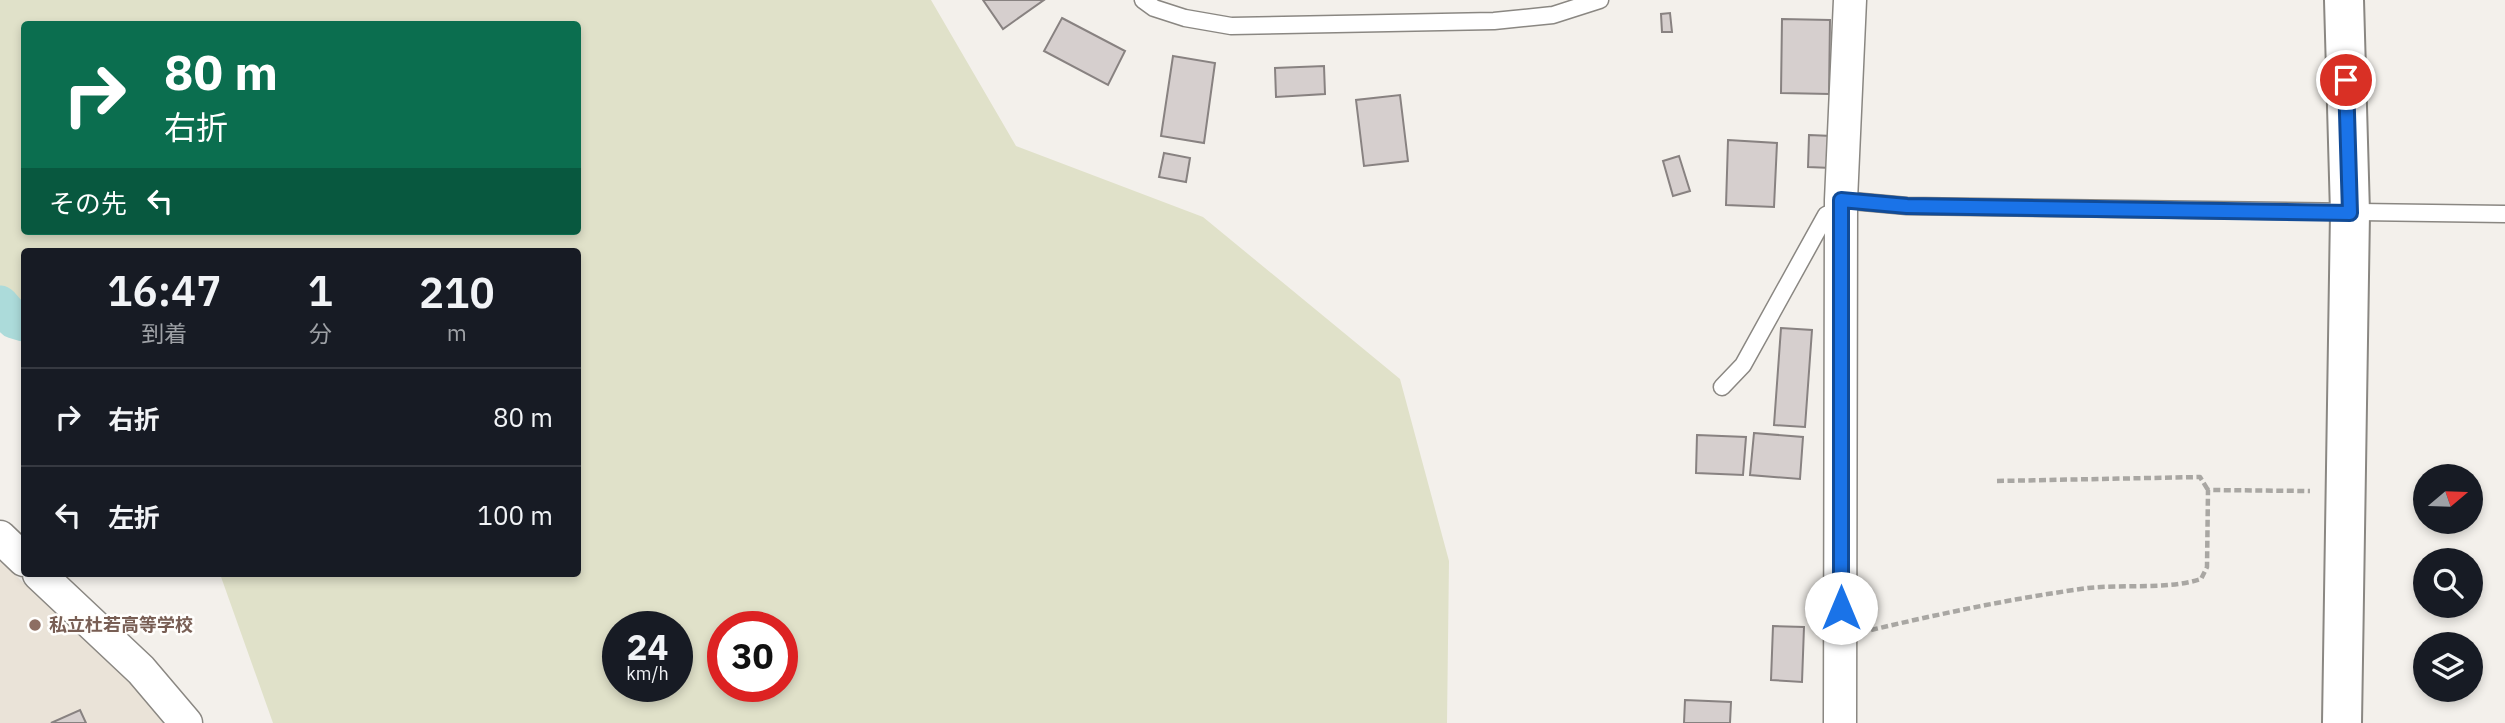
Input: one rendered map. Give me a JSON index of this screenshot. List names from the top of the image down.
{
  "places": ["私立杜若高等学校"],
  "north": "right",
  "page": {
    "turn": ["80 m", "右折"],
    "then": "その先",
    "eta": [
      "16:47",
      "到着",
      "1",
      "分",
      "210",
      "m"
    ],
    "list": [
      {
        "name": "右折",
        "value": "80 m"
      },
      {
        "name": "左折",
        "value": "100 m"
      }
    ],
    "speed": "24 km/h",
    "limit": "30"
  }
}
